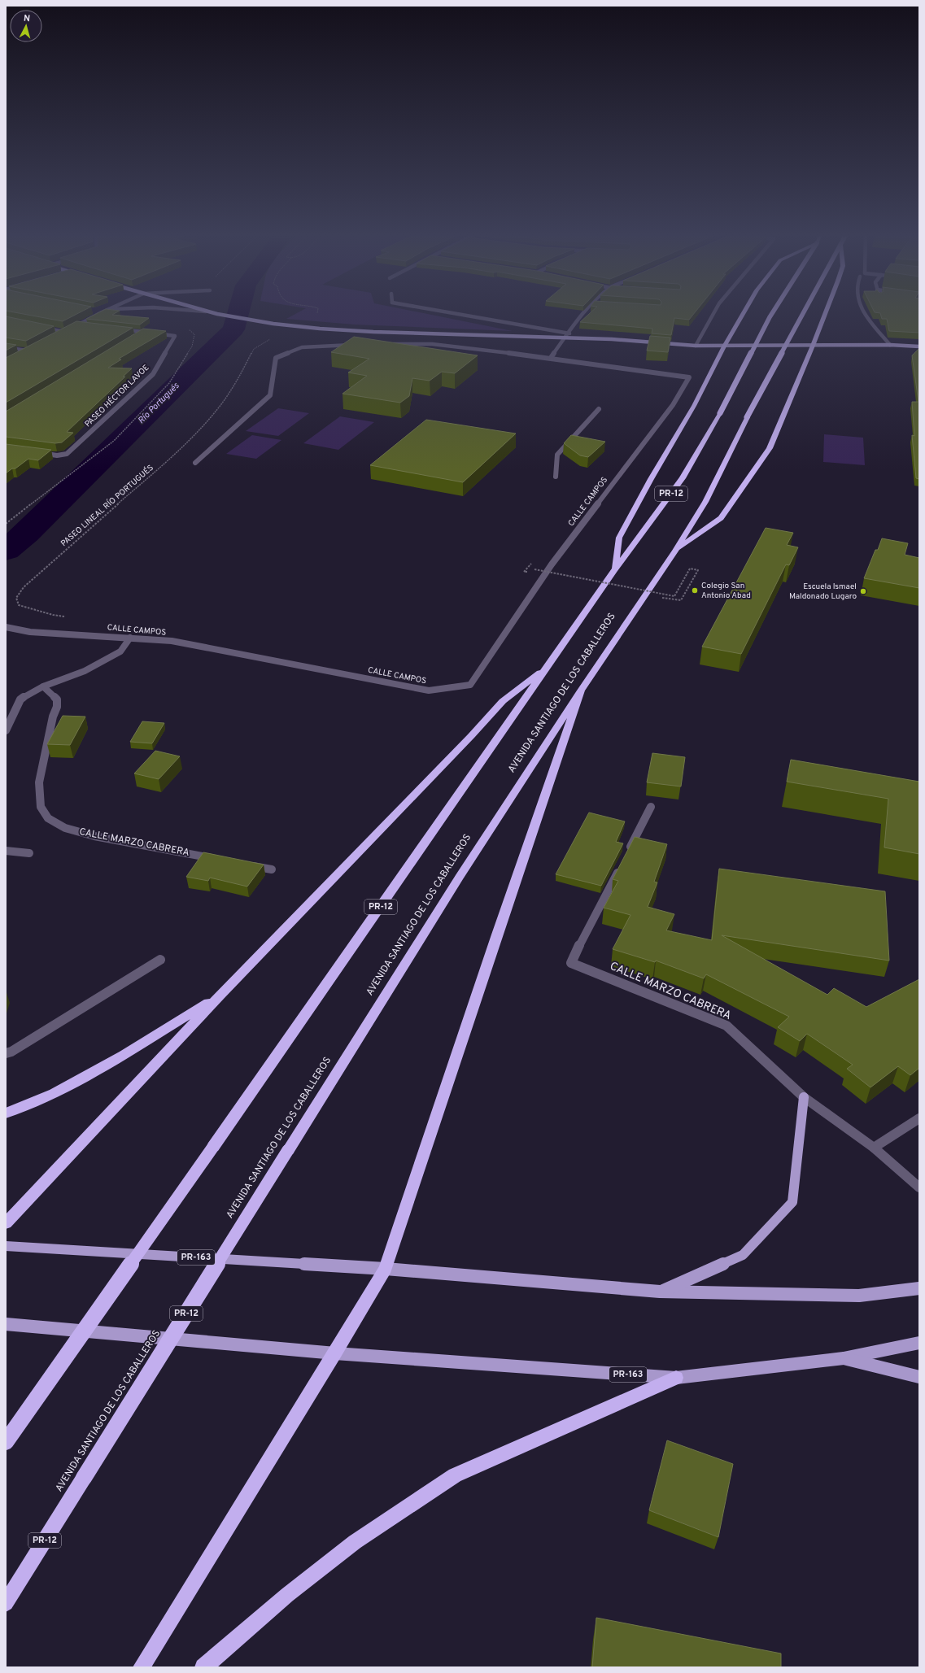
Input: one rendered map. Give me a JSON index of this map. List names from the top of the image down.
{
  "streets": {
    "highway": ["PR-12", "AVENIDA SANTIAGO DE LOS CABALLEROS"],
    "main road": ["PR-163"],
    "street": ["PASEO HÉCTOR LAVOE", "CALLE CAMPOS", "CALLE MARZO CABRERA"],
    "path": ["PASEO LINEAL RÍO PORTUGUÉS"]
  },
  "water": ["Río Portugués"],
  "places": ["Colegio San Antonio Abad", "Escuela Ismael Maldonado Lugaro"],
  "north": "top"
}
